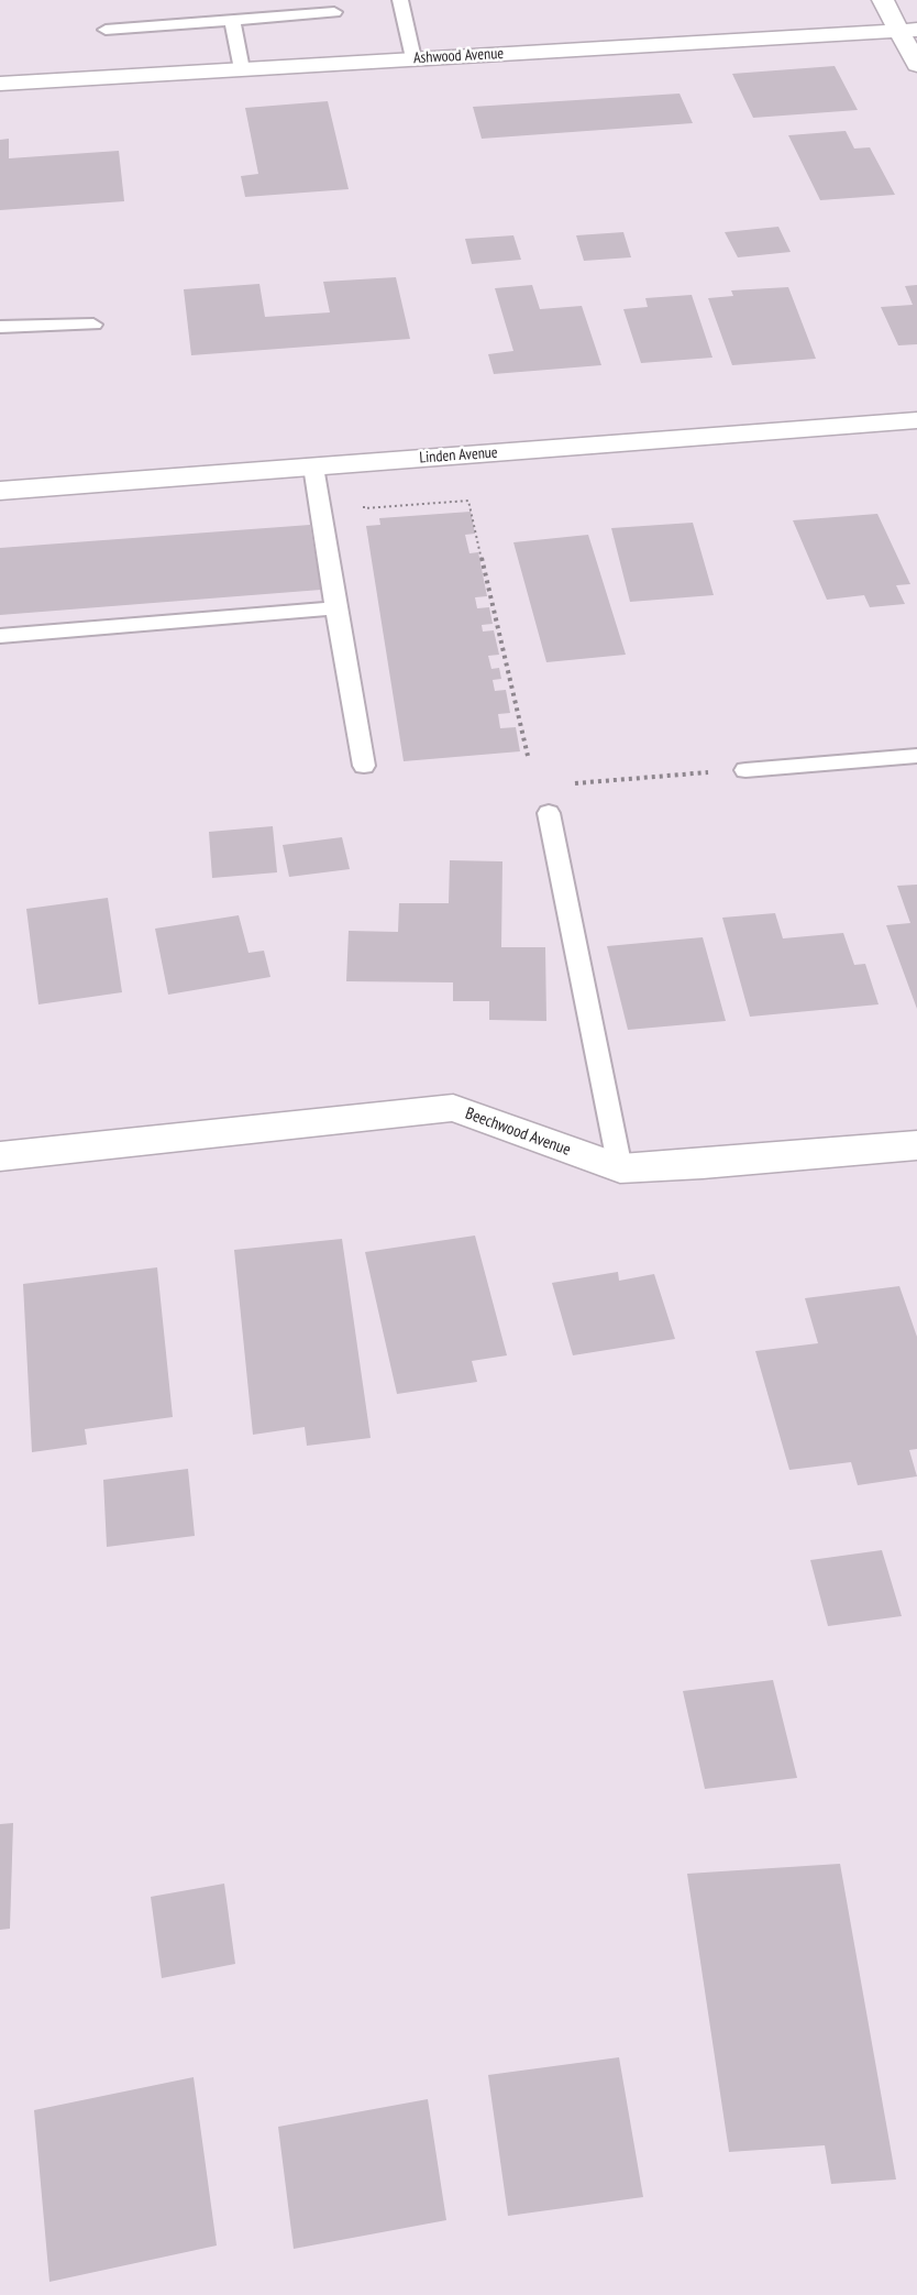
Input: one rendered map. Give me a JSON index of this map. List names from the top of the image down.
{
  "streets": {
    "street": ["Ashwood Avenue", "Linden Avenue", "Beechwood Avenue"]
  }
}
